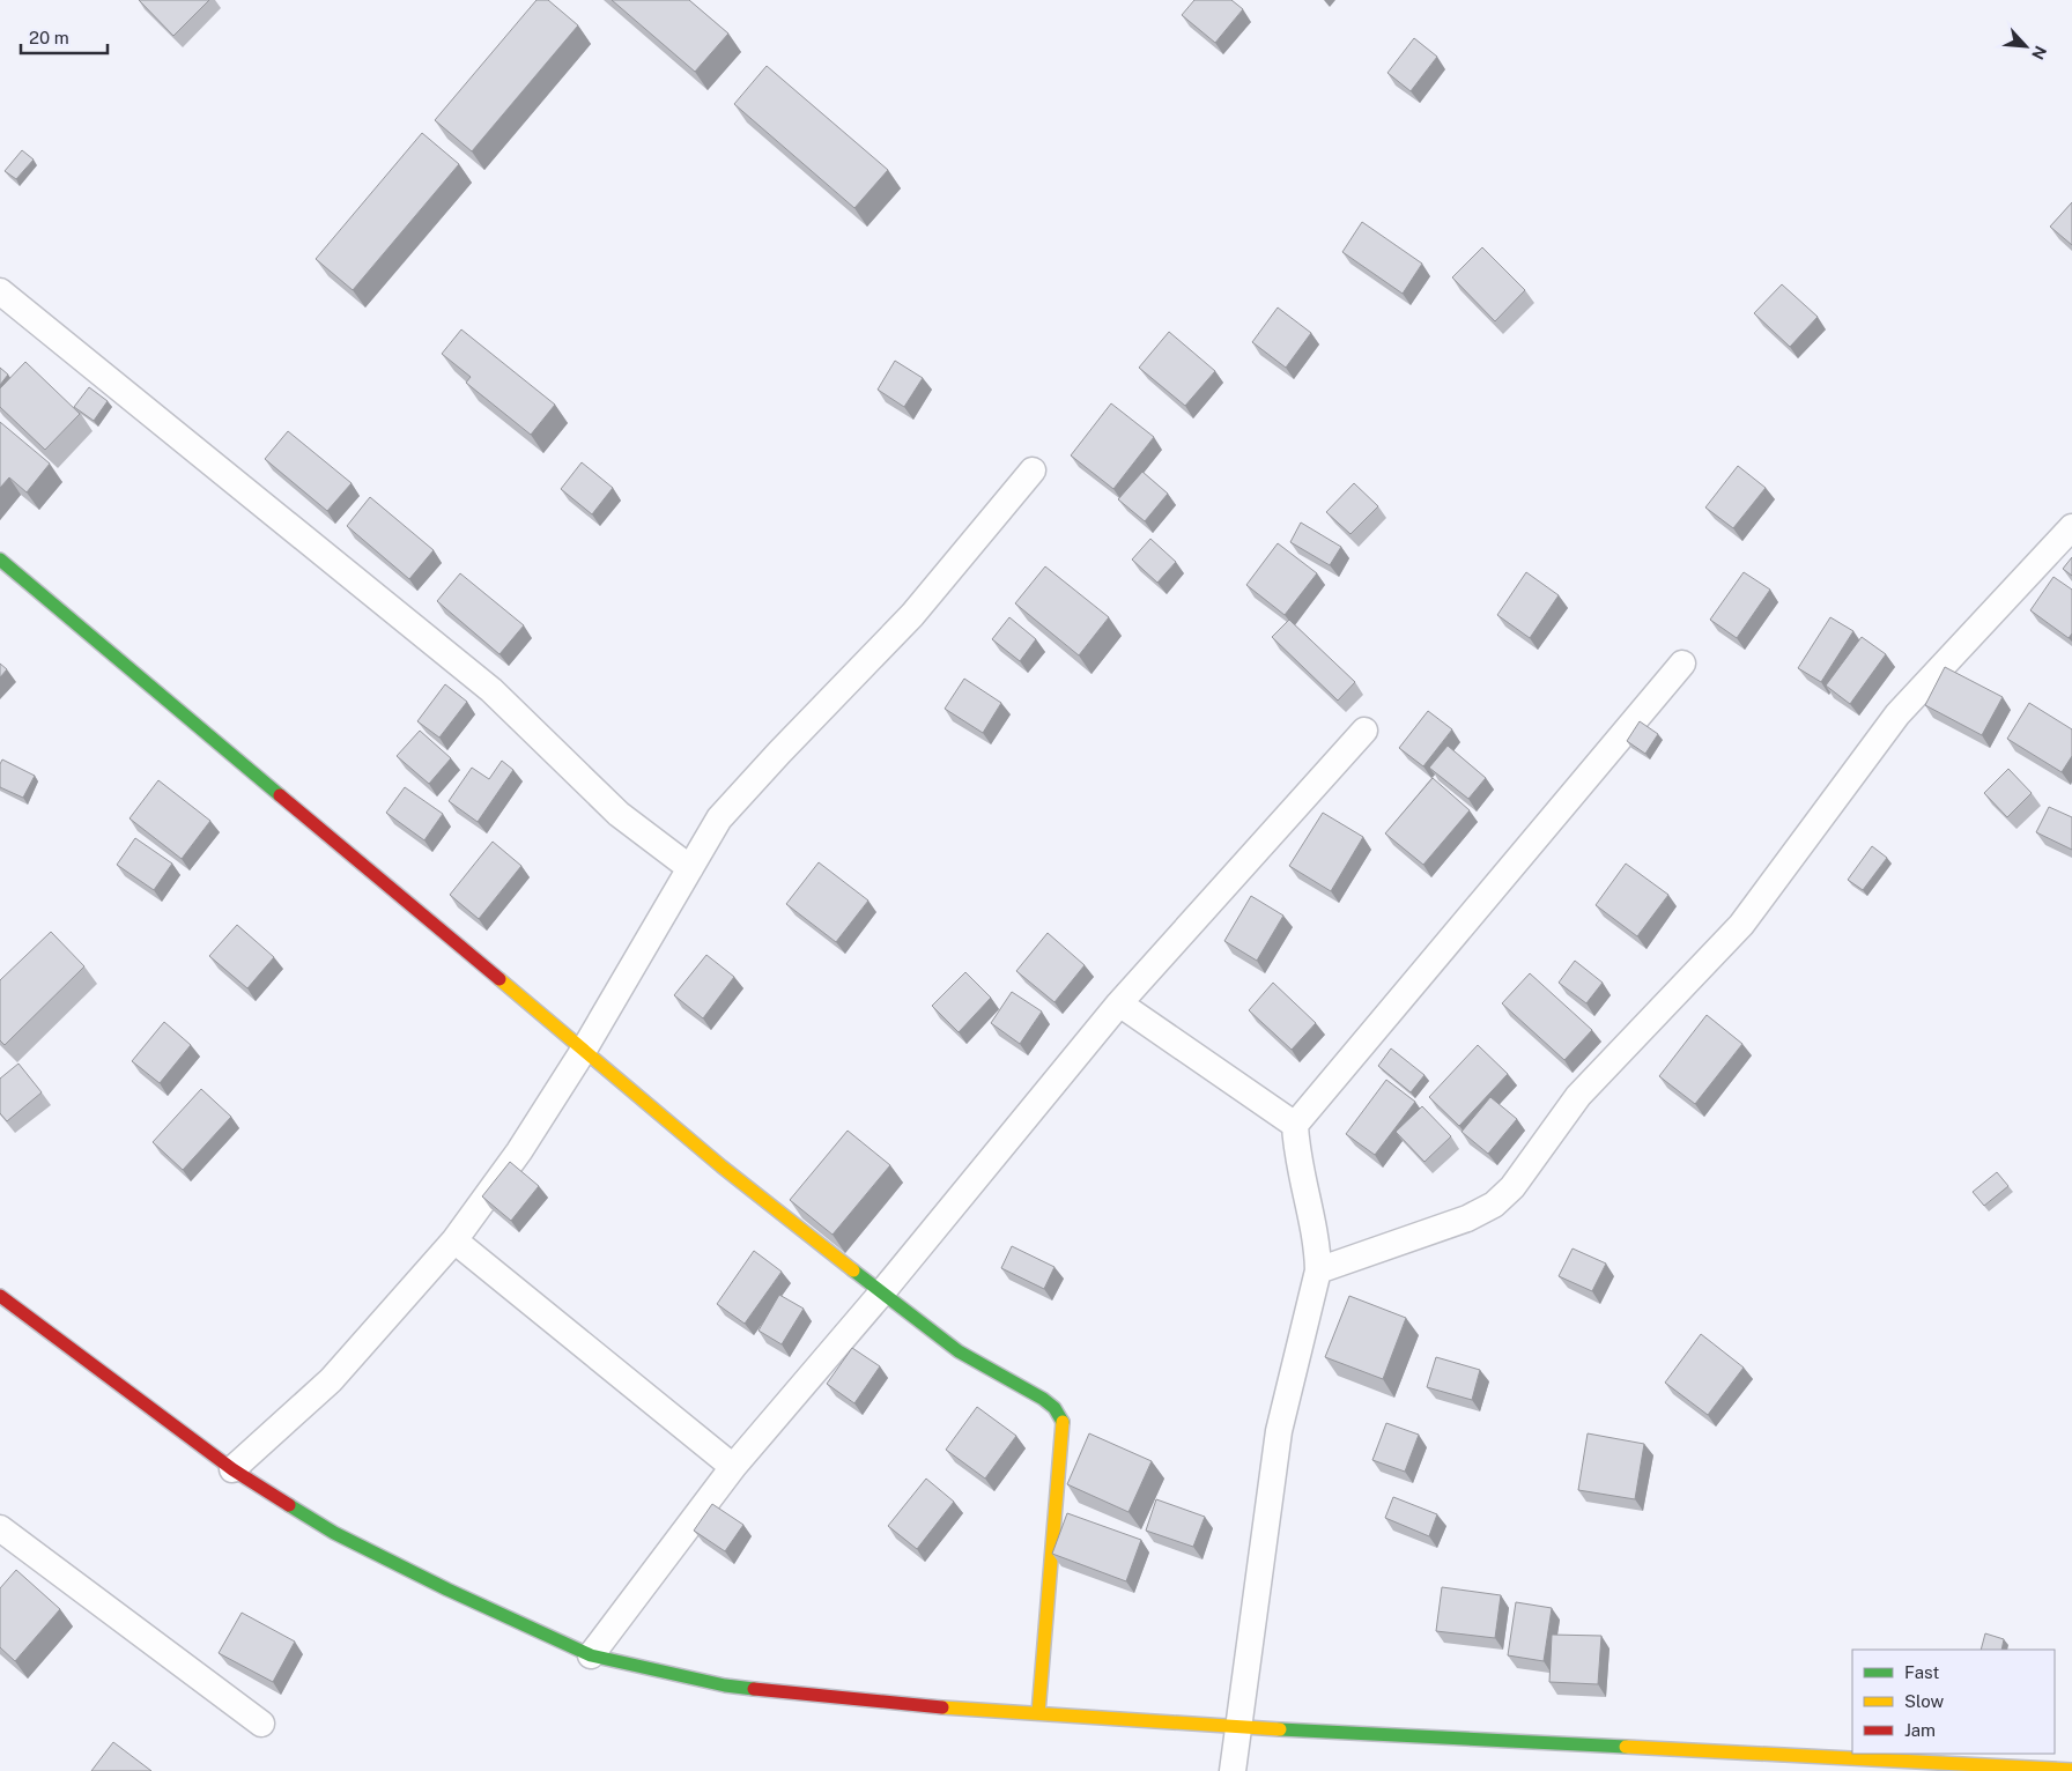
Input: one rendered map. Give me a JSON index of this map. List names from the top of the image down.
{
  "legend": ["Fast", "Slow", "Jam"],
  "scale_bar": "20 m",
  "north": "bottom right"
}
